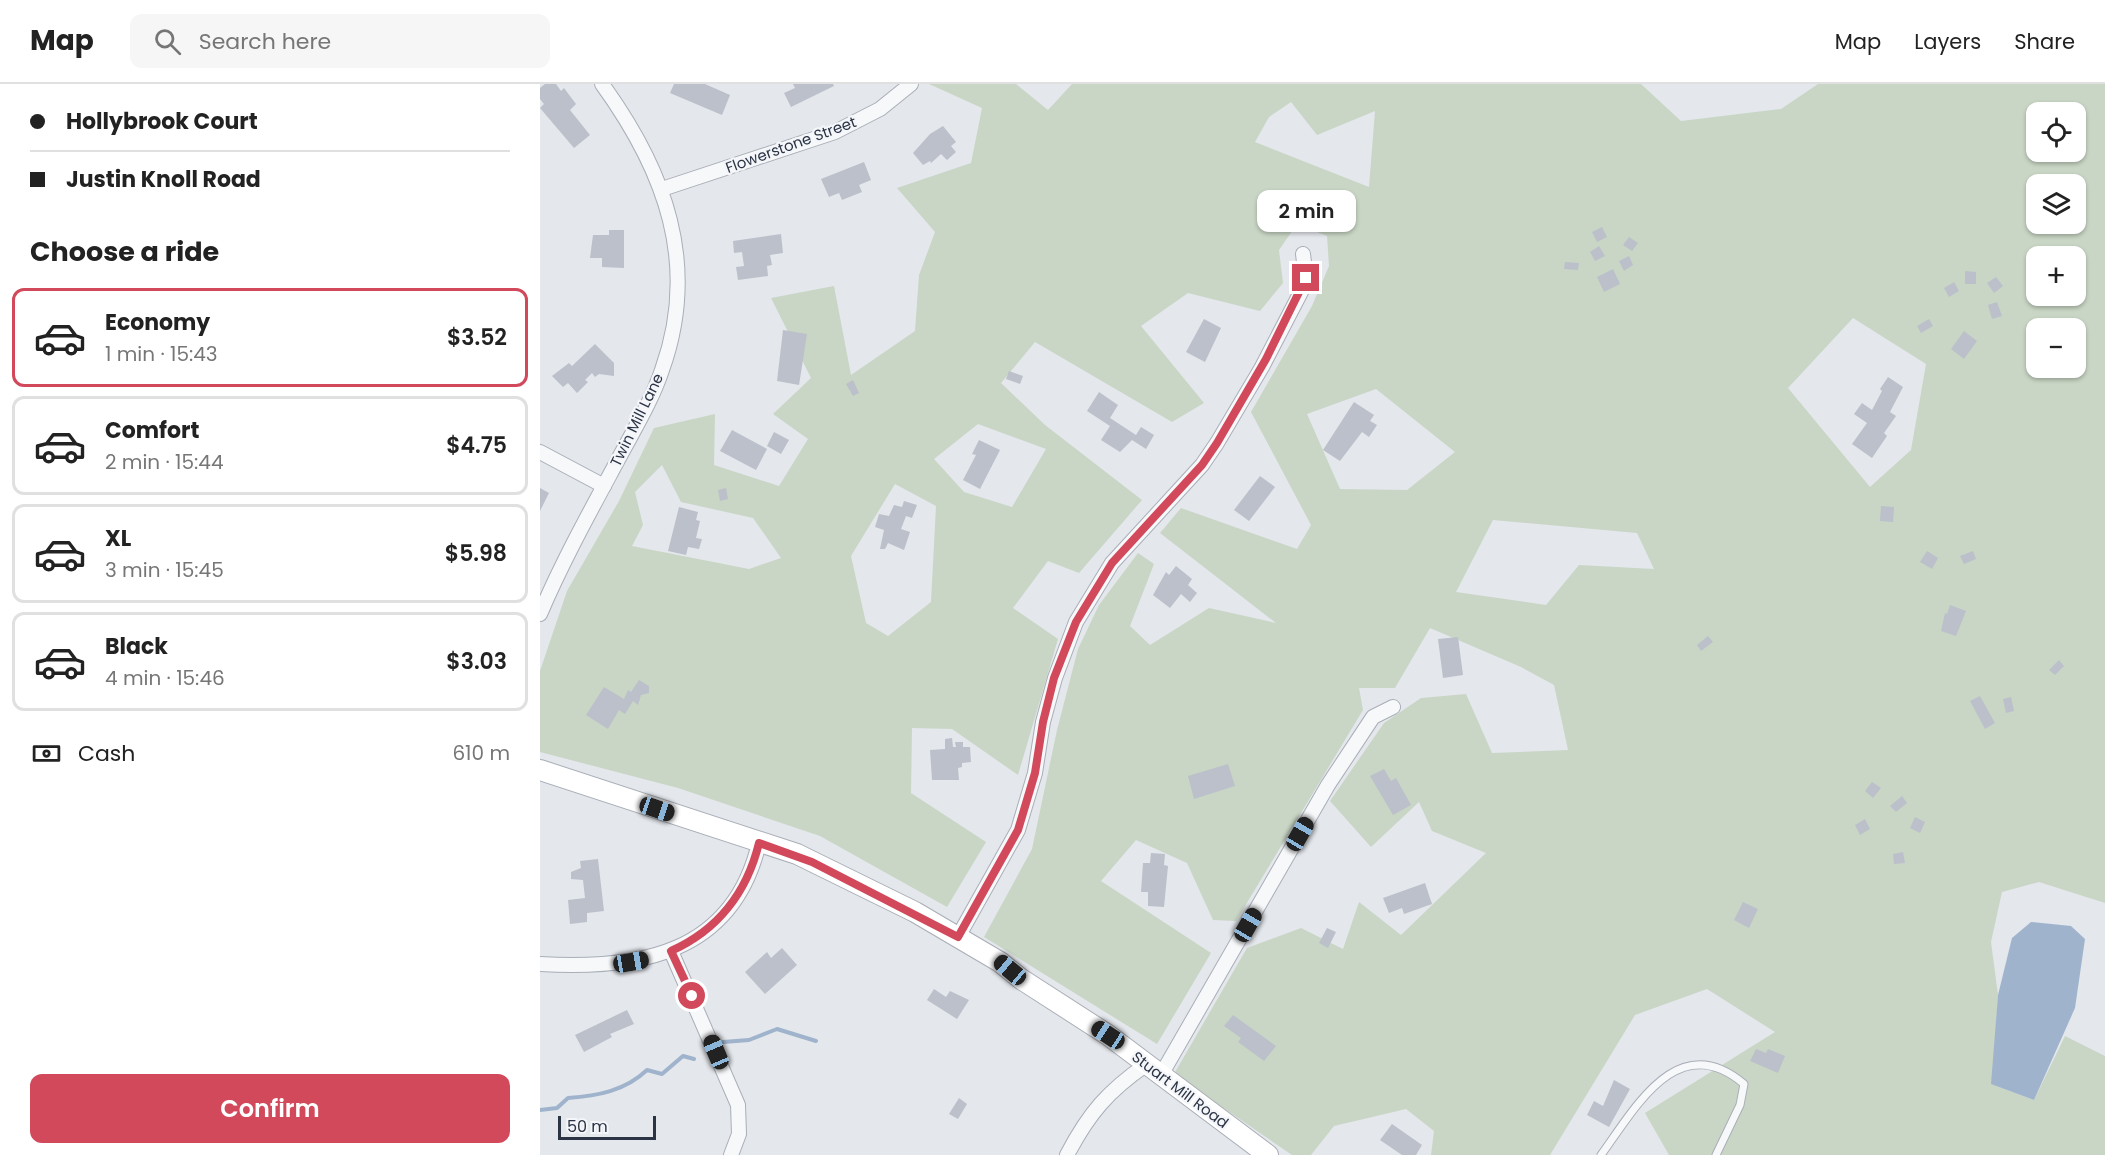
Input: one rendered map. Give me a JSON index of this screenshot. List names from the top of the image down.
{
  "streets": {
    "main road": ["Stuart Mill Road"],
    "street": ["Flowerstone Street", "Twin Mill Lane"]
  },
  "crossings": [
    ["Flowerstone Street", "Twin Mill Lane"]
  ],
  "scale_bar": "50 m",
  "page": {
    "header": "Map",
    "search": "Search here",
    "nav": ["Map", "Layers", "Share"],
    "banner": ["Hollybrook Court", "Justin Knoll Road"],
    "map_buttons": ["+", "−"],
    "bubble": "2 min",
    "heading": "Choose a ride",
    "list": [
      {
        "name": "Economy",
        "note": "1 min · 15:43",
        "value": "$3.52"
      },
      {
        "name": "Comfort",
        "note": "2 min · 15:44",
        "value": "$4.75"
      },
      {
        "name": "XL",
        "note": "3 min · 15:45",
        "value": "$5.98"
      },
      {
        "name": "Black",
        "note": "4 min · 15:46",
        "value": "$3.03"
      }
    ],
    "pay": ["Cash", "610 m"],
    "buttons": "Confirm",
    "scale": "50 m"
  }
}
